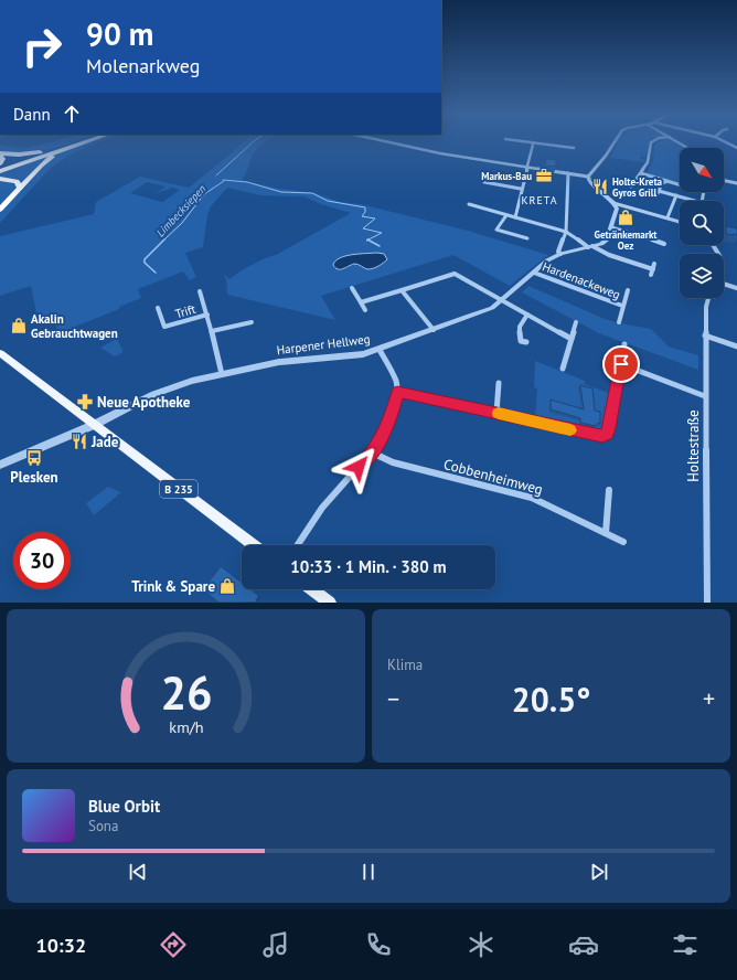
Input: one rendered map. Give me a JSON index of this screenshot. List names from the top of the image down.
{
  "streets": {
    "main road": ["B 235"],
    "street": [
      "Hardenackeweg",
      "Trift",
      "Harpener Hellweg",
      "Holtestraße",
      "Cobbenheimweg"
    ]
  },
  "crossings": [
    ["Hardenackeweg", "Harpener Hellweg"],
    ["Harpener Hellweg", "B 235"]
  ],
  "districts": ["KRETA"],
  "water": ["Limbecksiepen"],
  "places": {
    "office": ["Markus-Bau"],
    "restaurant": ["Holte-Kreta Gyros Grill", "Jade"],
    "shop": ["Getränkemarkt Oez", "Akalin Gebrauchtwagen", "Trink & Spare"],
    "pharmacy": ["Neue Apotheke"],
    "bus stop": ["Plesken"]
  },
  "north": "bottom right",
  "page": {
    "turn": ["90 m", "Molenarkweg"],
    "then": "Dann",
    "limit": "30",
    "trip": "10:33 · 1 Min. · 380 m",
    "tile": "Klima",
    "heat": ["−", "20.5°", "+"],
    "song": ["Blue Orbit", "Sona"],
    "tabs": "10:32",
    "gauge": ["26", "km/h"]
  }
}
